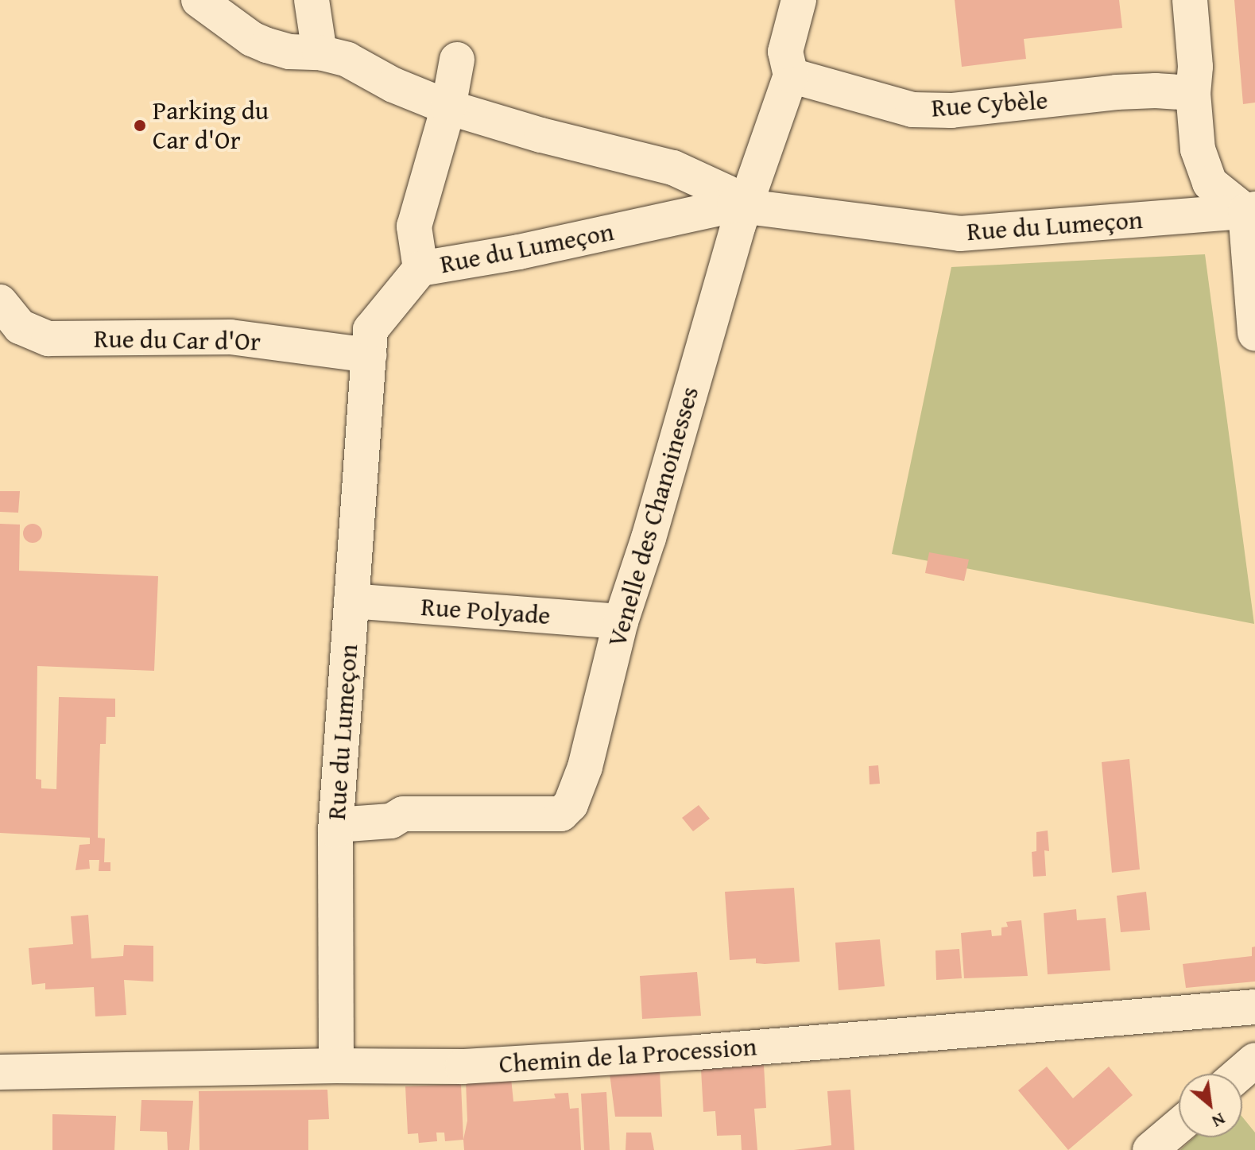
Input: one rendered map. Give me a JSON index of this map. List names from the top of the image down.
{
  "streets": {
    "street": [
      "Rue Cybèle",
      "Rue du Lumeçon",
      "Rue du Car d'Or",
      "Venelle des Chanoinesses",
      "Rue Polyade",
      "Chemin de la Procession"
    ]
  },
  "crossings": [
    ["Rue Cybèle", "Venelle des Chanoinesses"],
    ["Rue du Lumeçon", "Rue du Car d'Or"],
    ["Rue du Lumeçon", "Venelle des Chanoinesses"],
    ["Rue du Lumeçon", "Rue Polyade"],
    ["Rue du Lumeçon", "Chemin de la Procession"],
    ["Venelle des Chanoinesses", "Rue Polyade"]
  ],
  "places": ["Parking du Car d'Or"],
  "north": "bottom right"
}
